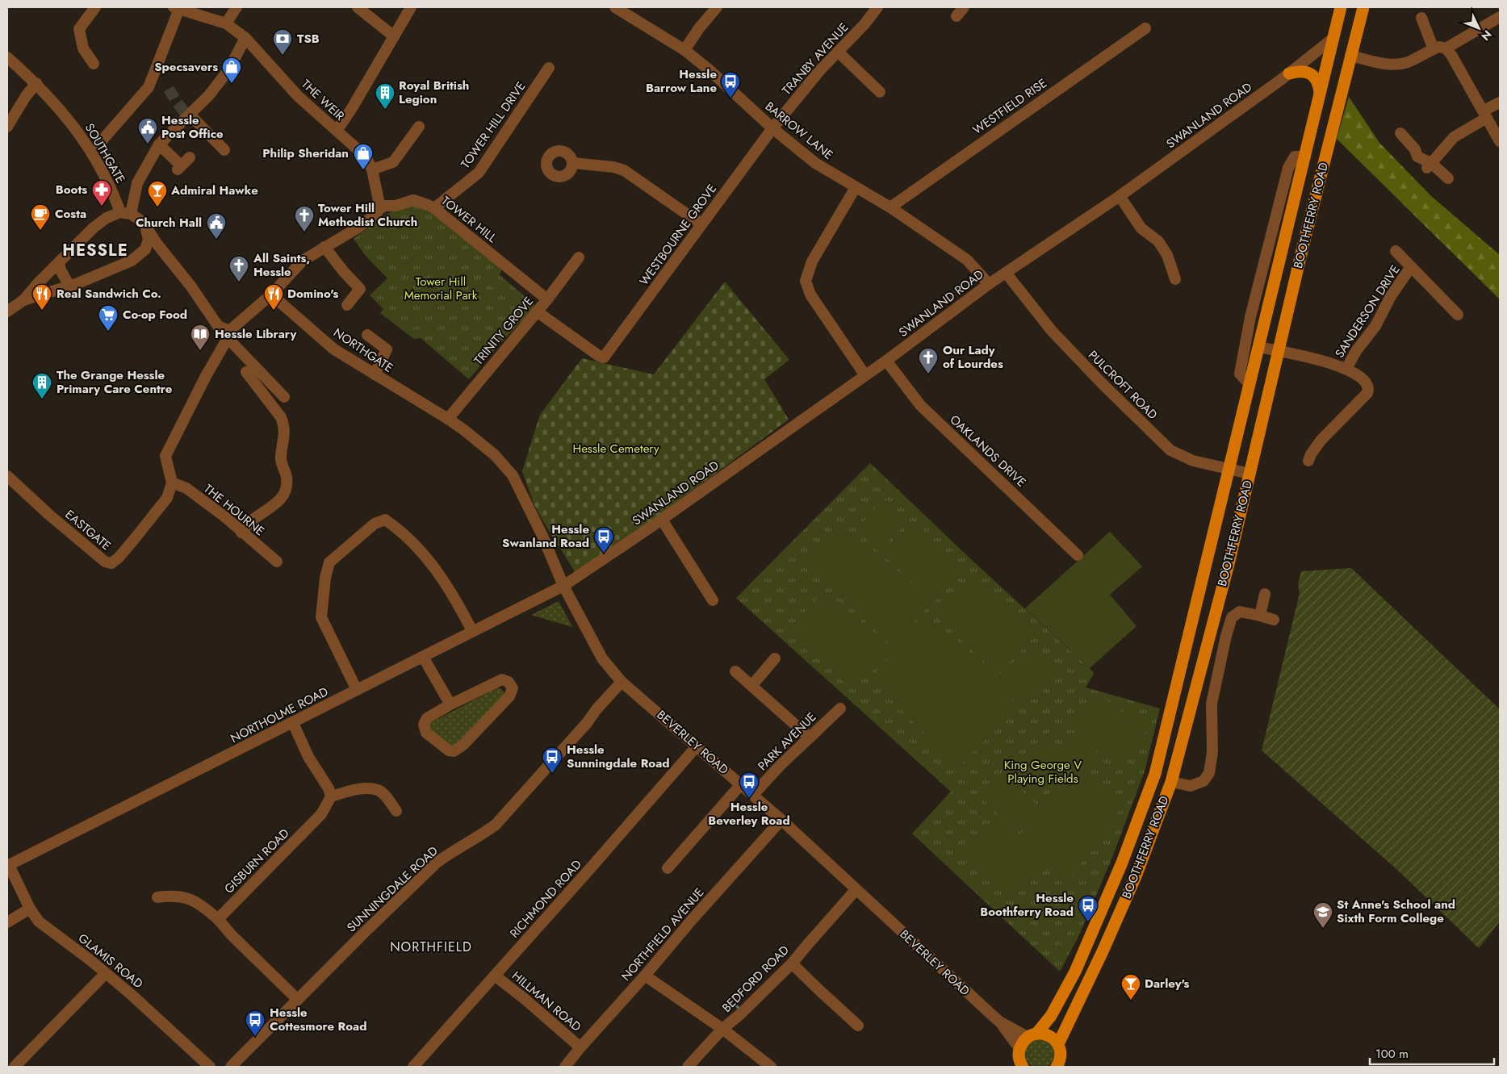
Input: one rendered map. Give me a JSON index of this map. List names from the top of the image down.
{
  "streets": {
    "main road": ["BOOTHFERRY ROAD"],
    "street": [
      "TRANBY AVENUE",
      "THE WEIR",
      "WESTFIELD RISE",
      "SWANLAND ROAD",
      "TOWER HILL DRIVE",
      "BARROW LANE",
      "SOUTHGATE",
      "TOWER HILL",
      "WESTBOURNE GROVE",
      "SANDERSON DRIVE",
      "TRINITY GROVE",
      "NORTHGATE",
      "PULCROFT ROAD",
      "OAKLANDS DRIVE",
      "THE HOURNE",
      "EASTGATE",
      "NORTHOLME ROAD",
      "PARK AVENUE",
      "BEVERLEY ROAD",
      "GISBURN ROAD",
      "SUNNINGDALE ROAD",
      "RICHMOND ROAD",
      "NORTHFIELD AVENUE",
      "GLAMIS ROAD",
      "BEDFORD ROAD",
      "HILLMAN ROAD"
    ]
  },
  "crossings": [
    ["TRANBY AVENUE", "BARROW LANE"],
    ["TRANBY AVENUE", "WESTBOURNE GROVE"],
    ["THE WEIR", "TOWER HILL"],
    ["WESTFIELD RISE", "BARROW LANE"],
    ["SWANLAND ROAD", "BARROW LANE"],
    ["SWANLAND ROAD", "BOOTHFERRY ROAD"],
    ["SWANLAND ROAD", "PULCROFT ROAD"],
    ["SWANLAND ROAD", "OAKLANDS DRIVE"],
    ["SWANLAND ROAD", "NORTHOLME ROAD"],
    ["SWANLAND ROAD", "BEVERLEY ROAD"],
    ["TOWER HILL DRIVE", "TOWER HILL"],
    ["BARROW LANE", "WESTBOURNE GROVE"],
    ["BOOTHFERRY ROAD", "SANDERSON DRIVE"],
    ["BOOTHFERRY ROAD", "PULCROFT ROAD"],
    ["BOOTHFERRY ROAD", "BEVERLEY ROAD"],
    ["TOWER HILL", "TRINITY GROVE"],
    ["WESTBOURNE GROVE", "TRINITY GROVE"],
    ["TRINITY GROVE", "NORTHGATE"],
    ["TRINITY GROVE", "BEVERLEY ROAD"],
    ["NORTHGATE", "BEVERLEY ROAD"],
    ["THE HOURNE", "EASTGATE"],
    ["NORTHOLME ROAD", "BEVERLEY ROAD"],
    ["NORTHOLME ROAD", "GLAMIS ROAD"],
    ["PARK AVENUE", "BEVERLEY ROAD"],
    ["BEVERLEY ROAD", "SUNNINGDALE ROAD"],
    ["BEVERLEY ROAD", "RICHMOND ROAD"],
    ["BEVERLEY ROAD", "NORTHFIELD AVENUE"],
    ["BEVERLEY ROAD", "BEDFORD ROAD"],
    ["RICHMOND ROAD", "HILLMAN ROAD"],
    ["NORTHFIELD AVENUE", "HILLMAN ROAD"]
  ],
  "districts": ["HESSLE", "NORTHFIELD"],
  "parks": ["Tower Hill Memorial Park", "Hessle Cemetery", "King George V Playing Fields"],
  "places": {
    "bank": ["TSB"],
    "shop": ["Specsavers", "Philip Sheridan"],
    "bus stop": [
      "Hessle Barrow Lane",
      "Hessle Swanland Road",
      "Hessle Sunningdale Road",
      "Hessle Beverley Road",
      "Hessle Boothferry Road",
      "Hessle Cottesmore Road"
    ],
    "building": ["Royal British Legion", "The Grange Hessle Primary Care Centre"],
    "public building": ["Hessle Post Office", "Church Hall"],
    "pharmacy": ["Boots"],
    "bar": ["Admiral Hawke", "Darley's"],
    "cafe": ["Costa"],
    "church": ["Tower Hill Methodist Church", "All Saints, Hessle", "Our Lady of Lourdes"],
    "restaurant": ["Real Sandwich Co.", "Domino's"],
    "supermarket": ["Co-op Food"],
    "library": ["Hessle Library"],
    "school or university": ["St Anne's School and Sixth Form College"]
  },
  "scale_bar": "100 m",
  "north": "bottom right"
}
